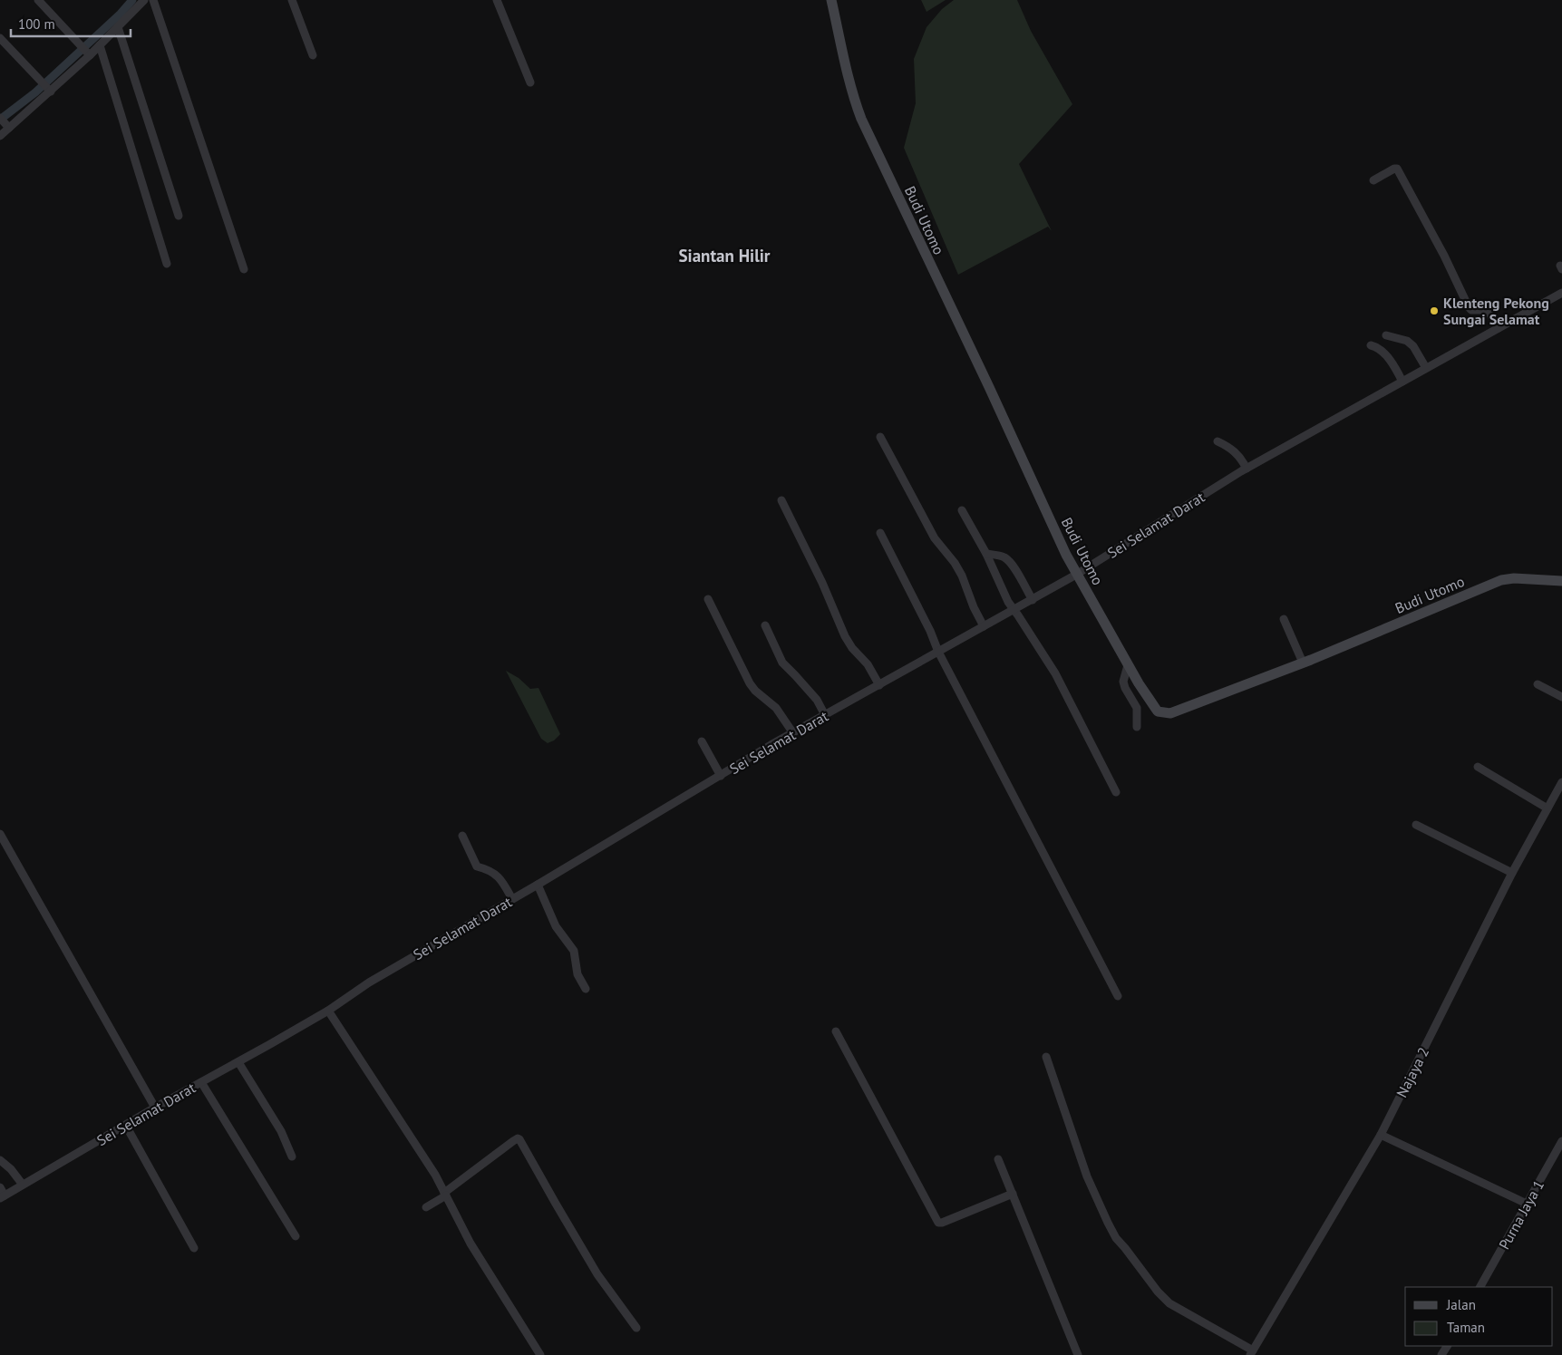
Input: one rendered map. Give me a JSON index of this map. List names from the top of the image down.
{
  "streets": {
    "street": [
      "Budi Utomo",
      "Sei Selamat Darat",
      "Najaya 2",
      "Purna Jaya 1"
    ]
  },
  "crossings": [
    ["Budi Utomo", "Sei Selamat Darat"]
  ],
  "districts": ["Siantan Hilir"],
  "places": ["Klenteng Pekong Sungai Selamat"],
  "legend": ["Jalan", "Taman"],
  "scale_bar": "100 m"
}
